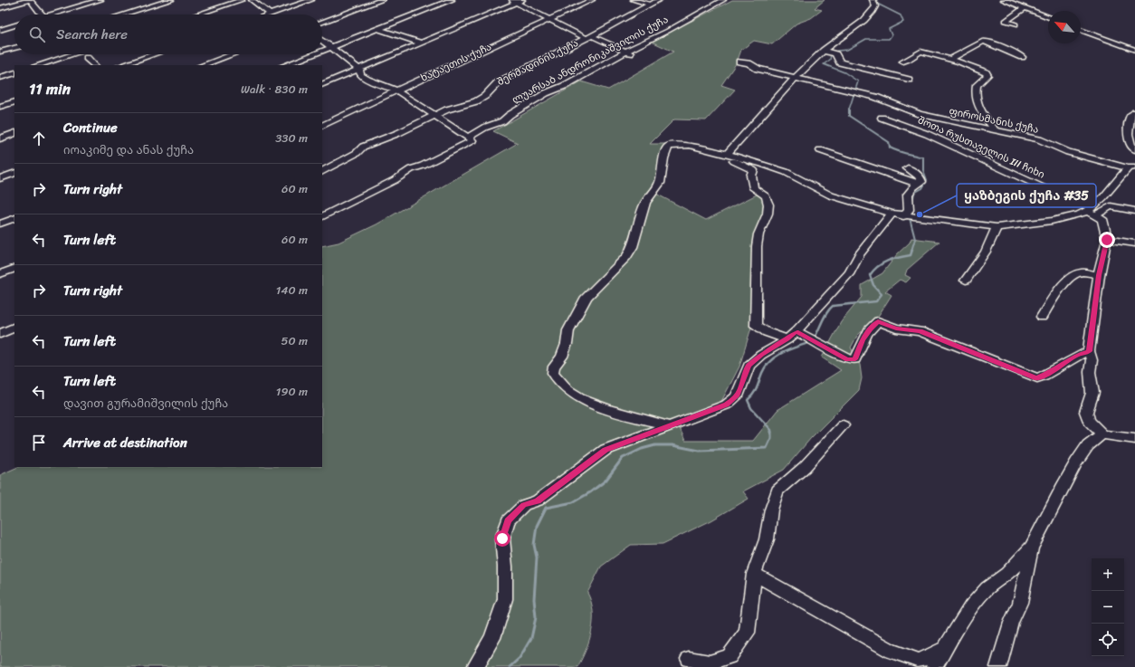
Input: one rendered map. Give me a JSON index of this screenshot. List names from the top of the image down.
{
  "streets": {
    "street": [
      "ლუარსაბ ანდრონიკაშვილის ქუჩა",
      "ხატაეთის ქუჩა",
      "შერმადინის ქუჩა",
      "ფიროსმანის ქუჩა",
      "შოთა რუსთაველის III ჩიხი"
    ]
  },
  "places": ["ყაზბეგის ქუჩა #35"],
  "north": "top left",
  "page": {
    "search": "Search here",
    "heading": ["11 min", "Walk · 830 m"],
    "list": [
      ["Continue", "იოაკიმე და ანას ქუჩა", "330 m"],
      ["Turn right", "60 m"],
      ["Turn left", "60 m"],
      ["Turn right", "140 m"],
      ["Turn left", "50 m"],
      ["Turn left", "დავით გურამიშვილის ქუჩა", "190 m"],
      "Arrive at destination"
    ],
    "map_buttons": ["+", "−"]
  }
}
